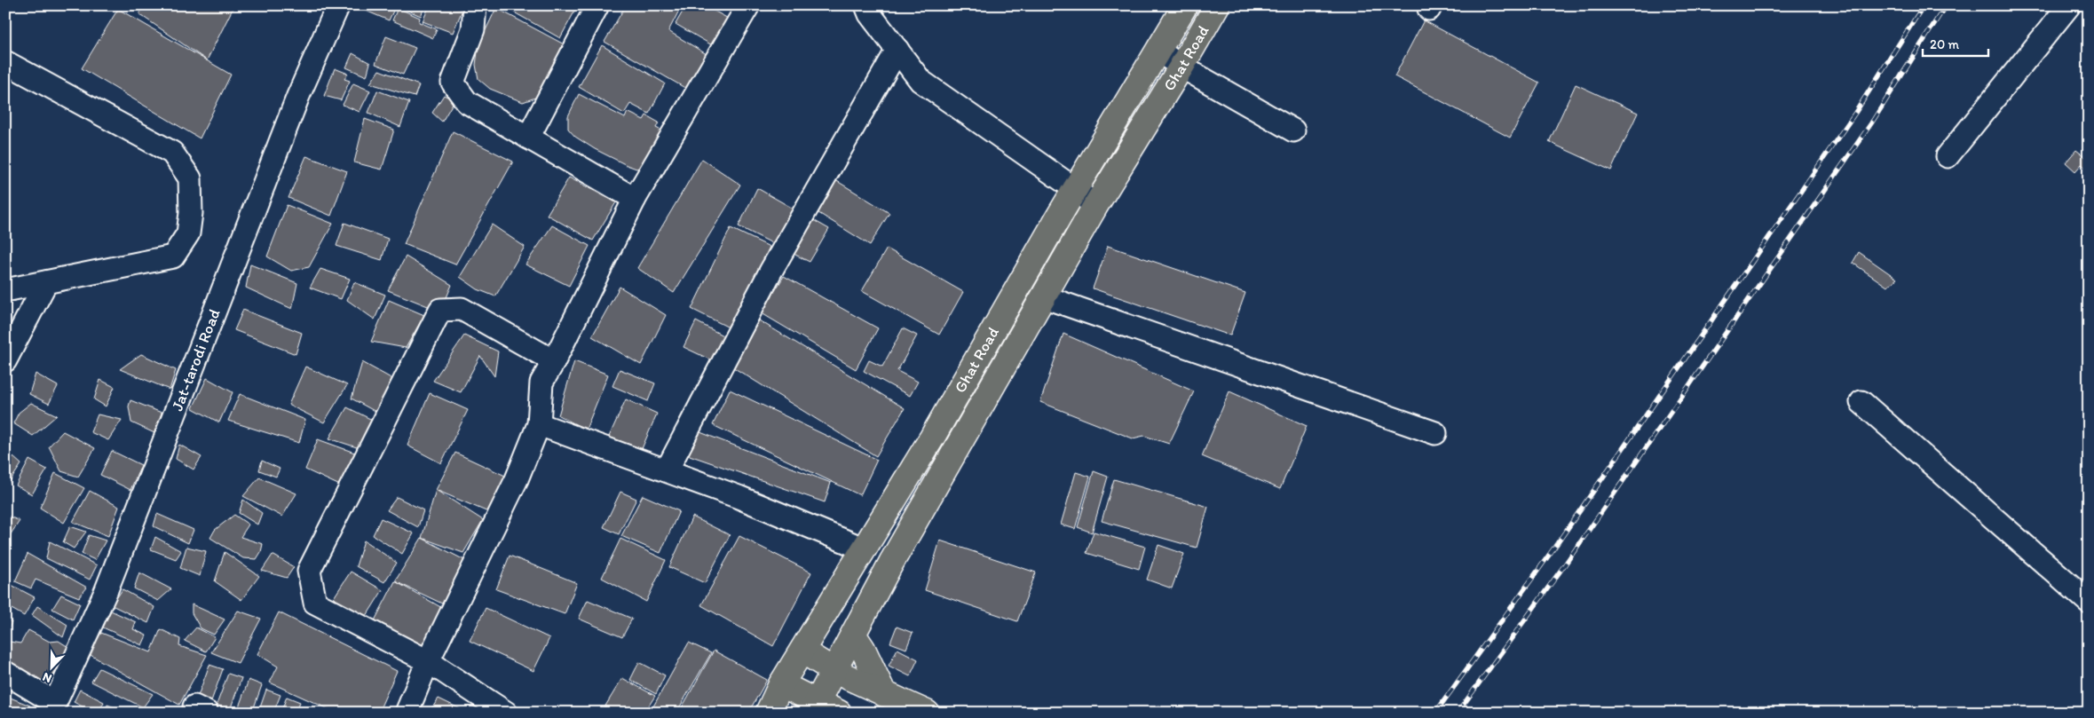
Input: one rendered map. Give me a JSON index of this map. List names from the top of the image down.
{
  "streets": {
    "main road": ["Ghat Road"],
    "street": ["Jat-tarodi Road"]
  },
  "scale_bar": "20 m",
  "north": "bottom left"
}
